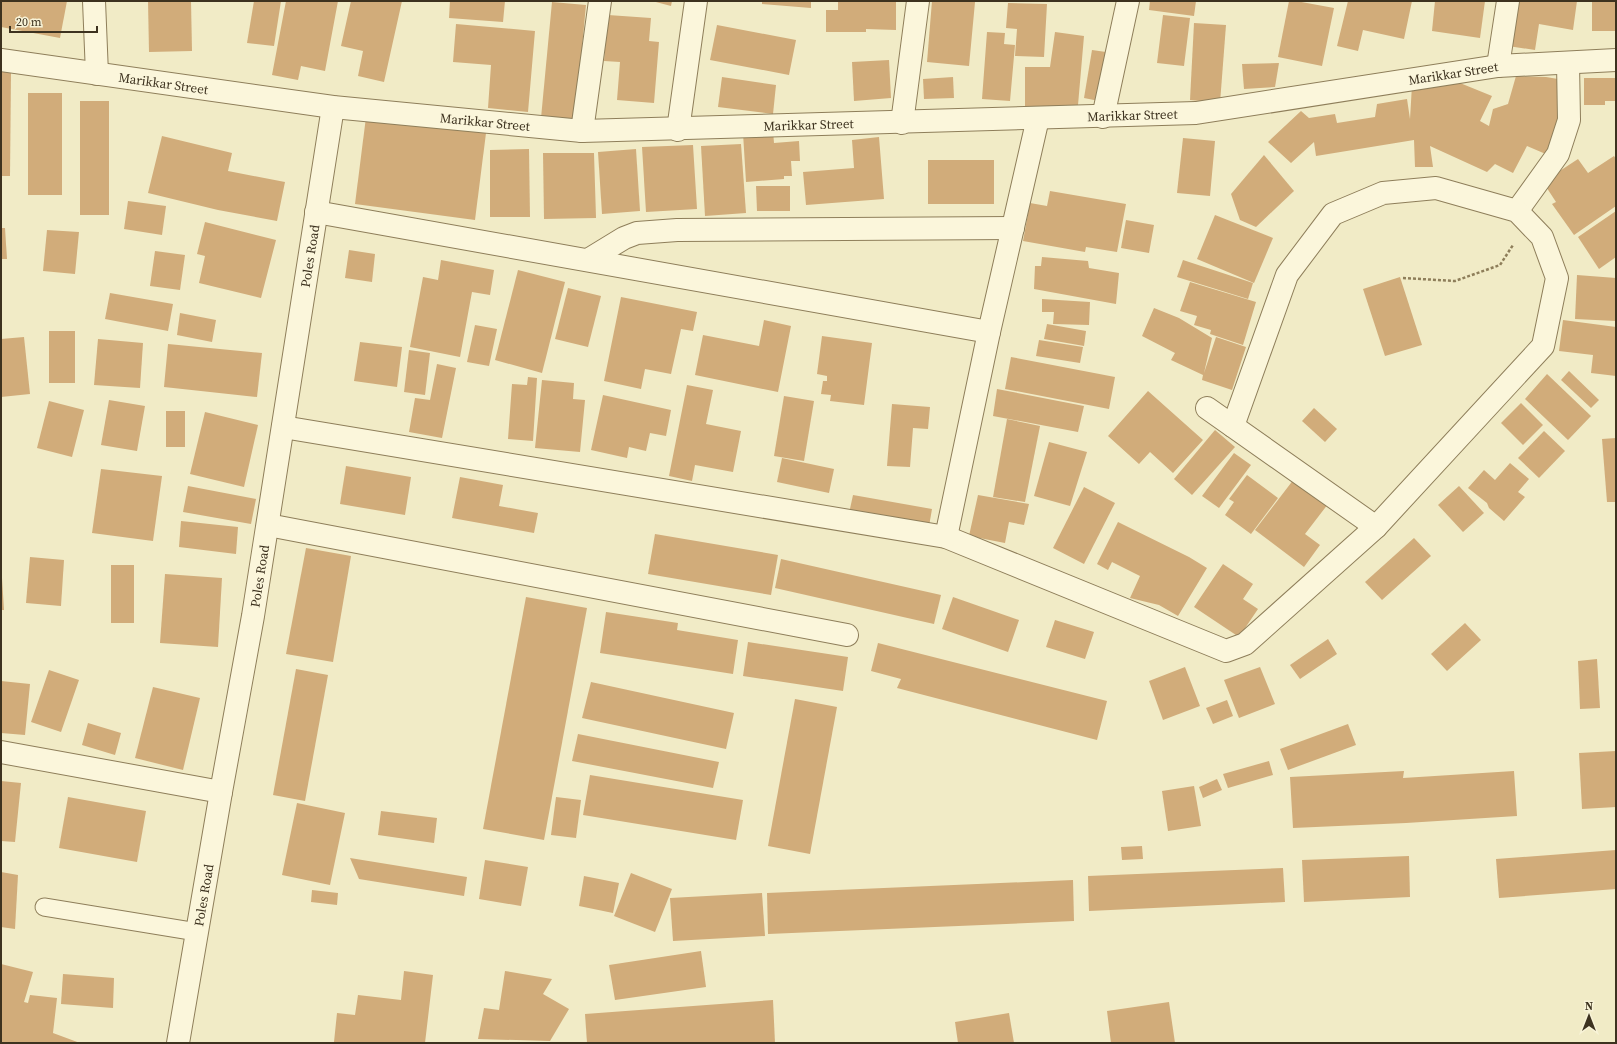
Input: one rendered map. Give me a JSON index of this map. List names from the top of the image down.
{
  "streets": {
    "street": ["Marikkar Street", "Poles Road"]
  },
  "crossings": [
    ["Marikkar Street", "Poles Road"]
  ],
  "scale_bar": "20 m",
  "north": "top"
}
